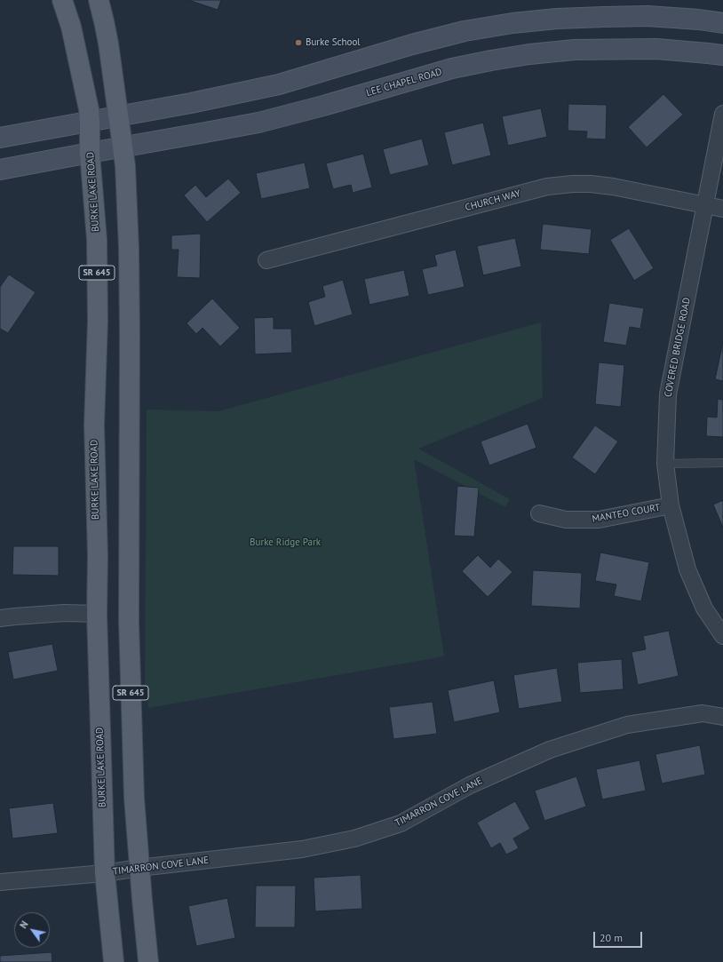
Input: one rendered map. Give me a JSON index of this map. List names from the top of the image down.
{
  "streets": {
    "main road": ["LEE CHAPEL ROAD", "BURKE LAKE ROAD", "SR 645"],
    "street": [
      "CHURCH WAY",
      "COVERED BRIDGE ROAD",
      "MANTEO COURT",
      "TIMARRON COVE LANE"
    ]
  },
  "crossings": [
    ["LEE CHAPEL ROAD", "BURKE LAKE ROAD"],
    ["LEE CHAPEL ROAD", "SR 645"],
    ["BURKE LAKE ROAD", "TIMARRON COVE LANE"],
    ["CHURCH WAY", "COVERED BRIDGE ROAD"],
    ["SR 645", "TIMARRON COVE LANE"],
    ["COVERED BRIDGE ROAD", "MANTEO COURT"]
  ],
  "parks": ["Burke Ridge Park"],
  "places": ["Burke School"],
  "scale_bar": "20 m",
  "north": "top left"
}
